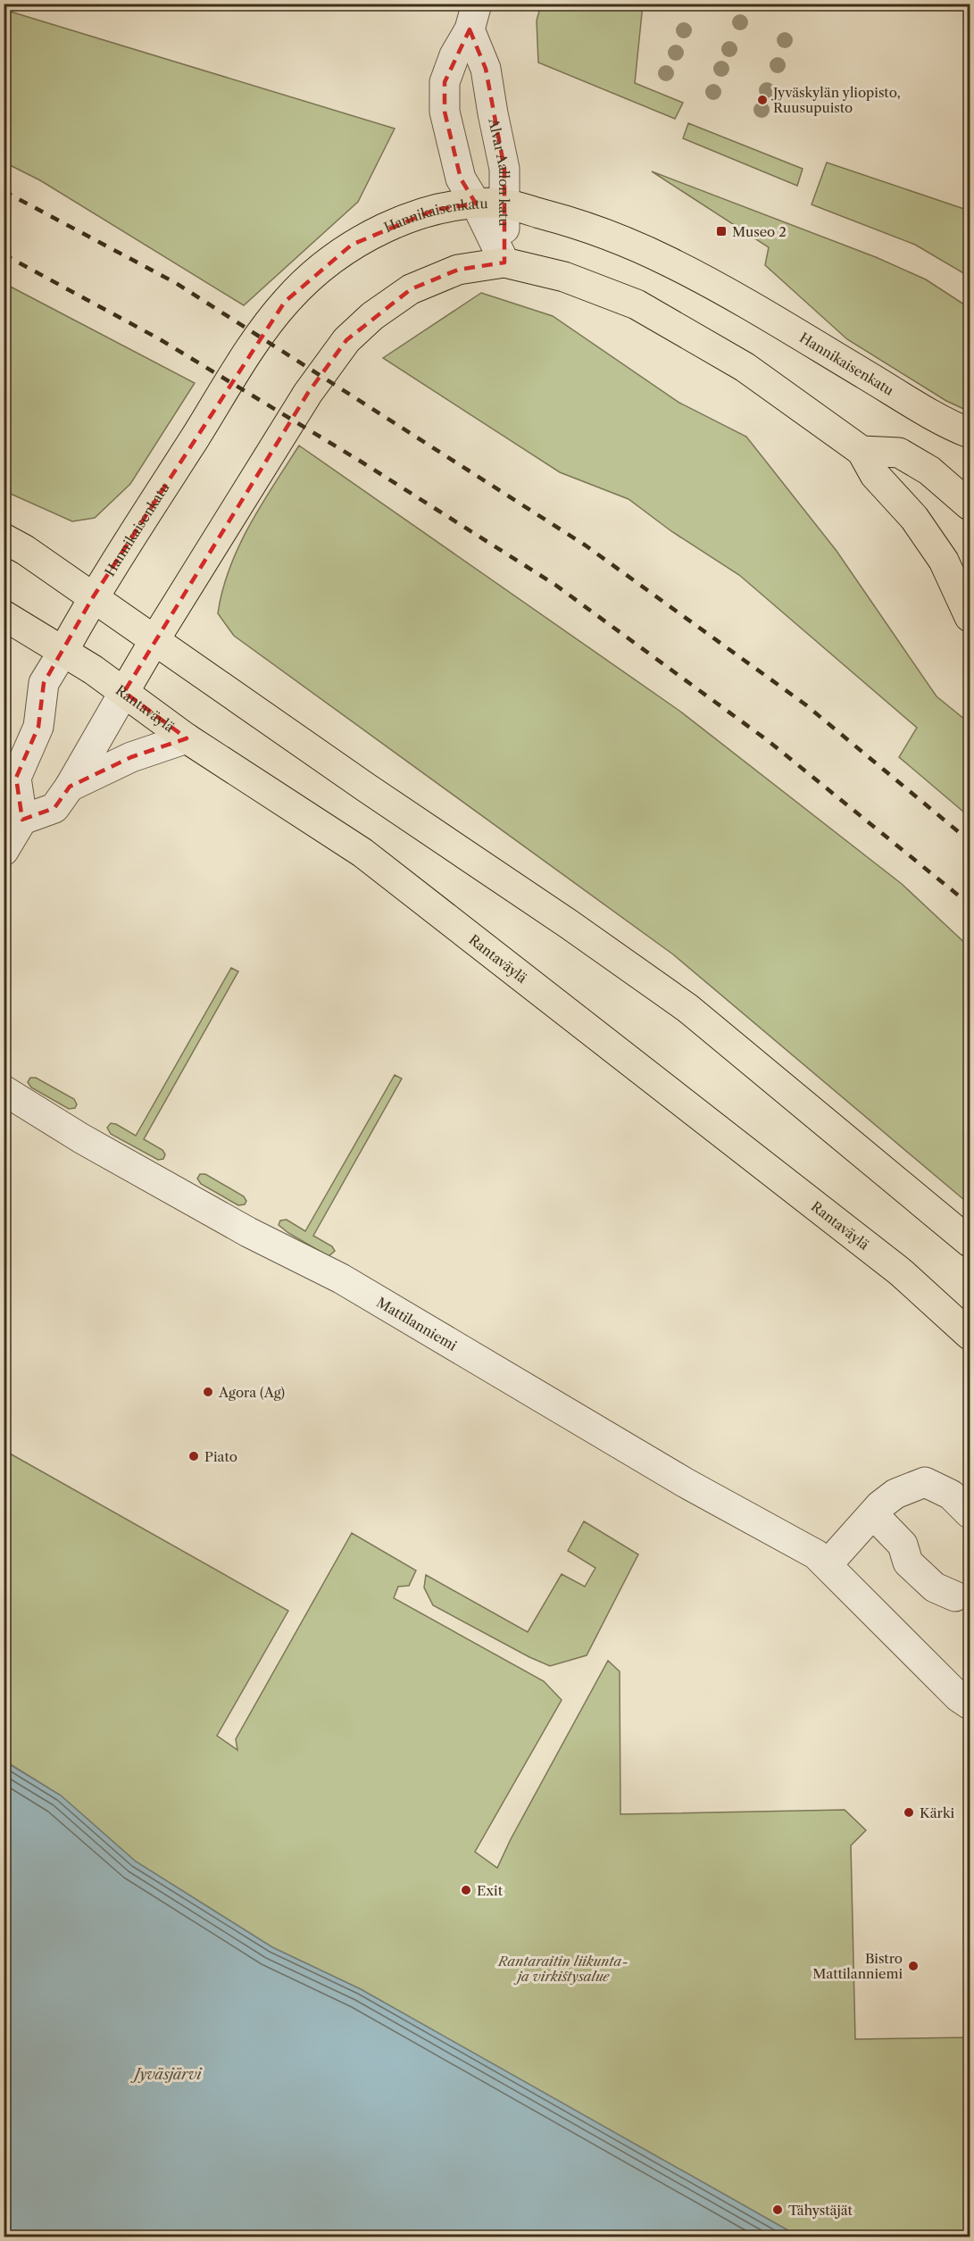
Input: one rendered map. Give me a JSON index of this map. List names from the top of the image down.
{
  "streets": {
    "main road": ["Hannikaisenkatu", "Rantaväylä"],
    "street": ["Alvar Aallon katu", "Mattilanniemi"]
  },
  "crossings": [
    ["Alvar Aallon katu", "Hannikaisenkatu"],
    ["Hannikaisenkatu", "Rantaväylä"]
  ],
  "water": ["Jyväsjärvi"],
  "parks": ["Rantaraitin liikunta- ja virkistysalue"],
  "places": {
    "other": [
      "Jyväskylän yliopisto, Ruusupuisto",
      "Agora (Ag)",
      "Piato",
      "Kärki",
      "Exit",
      "Bistro Mattilanniemi",
      "Tähystäjät"
    ],
    "transit": ["Museo 2"]
  }
}
